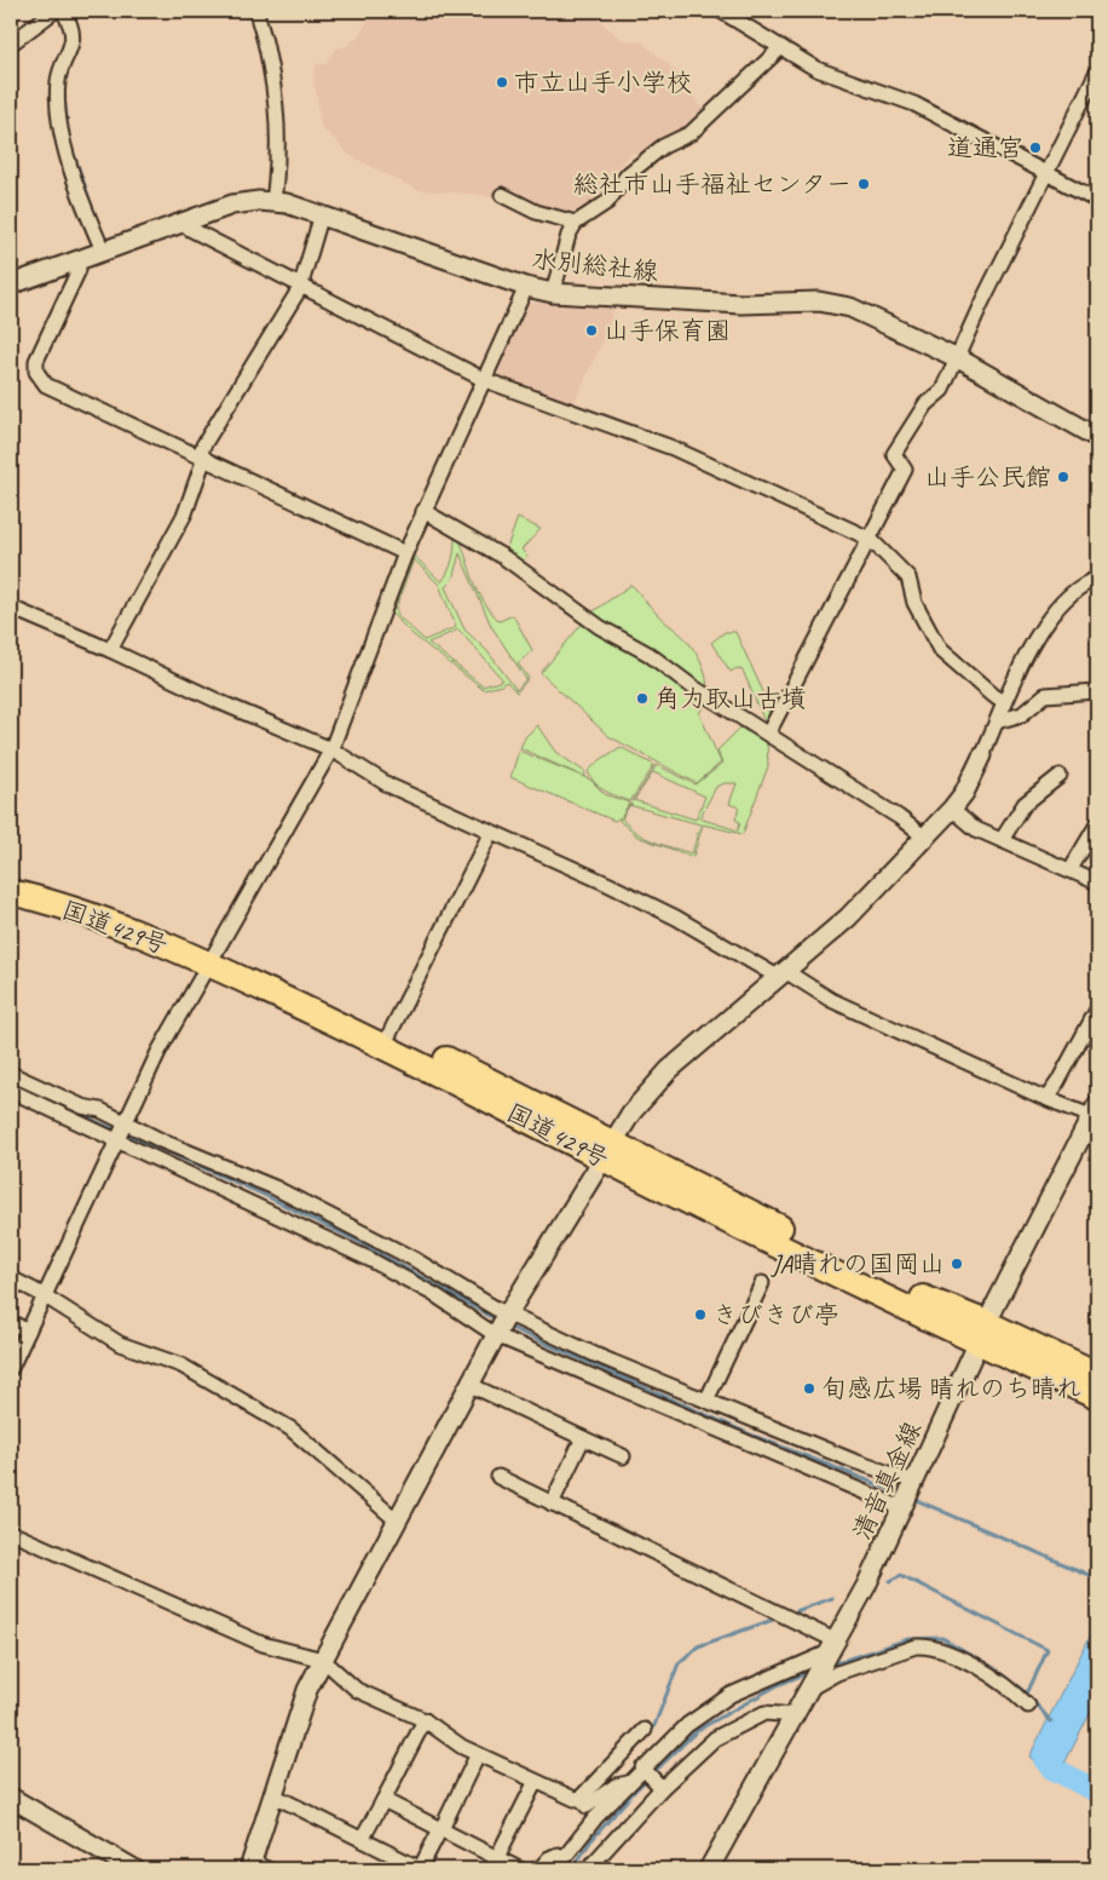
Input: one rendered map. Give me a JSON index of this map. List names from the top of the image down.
{
  "streets": {
    "highway": ["国道429号"],
    "main road": ["水別総社線", "清音真金線"]
  },
  "crossings": [
    ["国道429号", "清音真金線"]
  ],
  "places": [
    "市立山手小学校",
    "道通宮",
    "総社市山手福祉センター",
    "山手保育園",
    "山手公民館",
    "角力取山古墳",
    "JA晴れの国岡山",
    "きびきび亭",
    "旬感広場 晴れのち晴れ"
  ]
}
